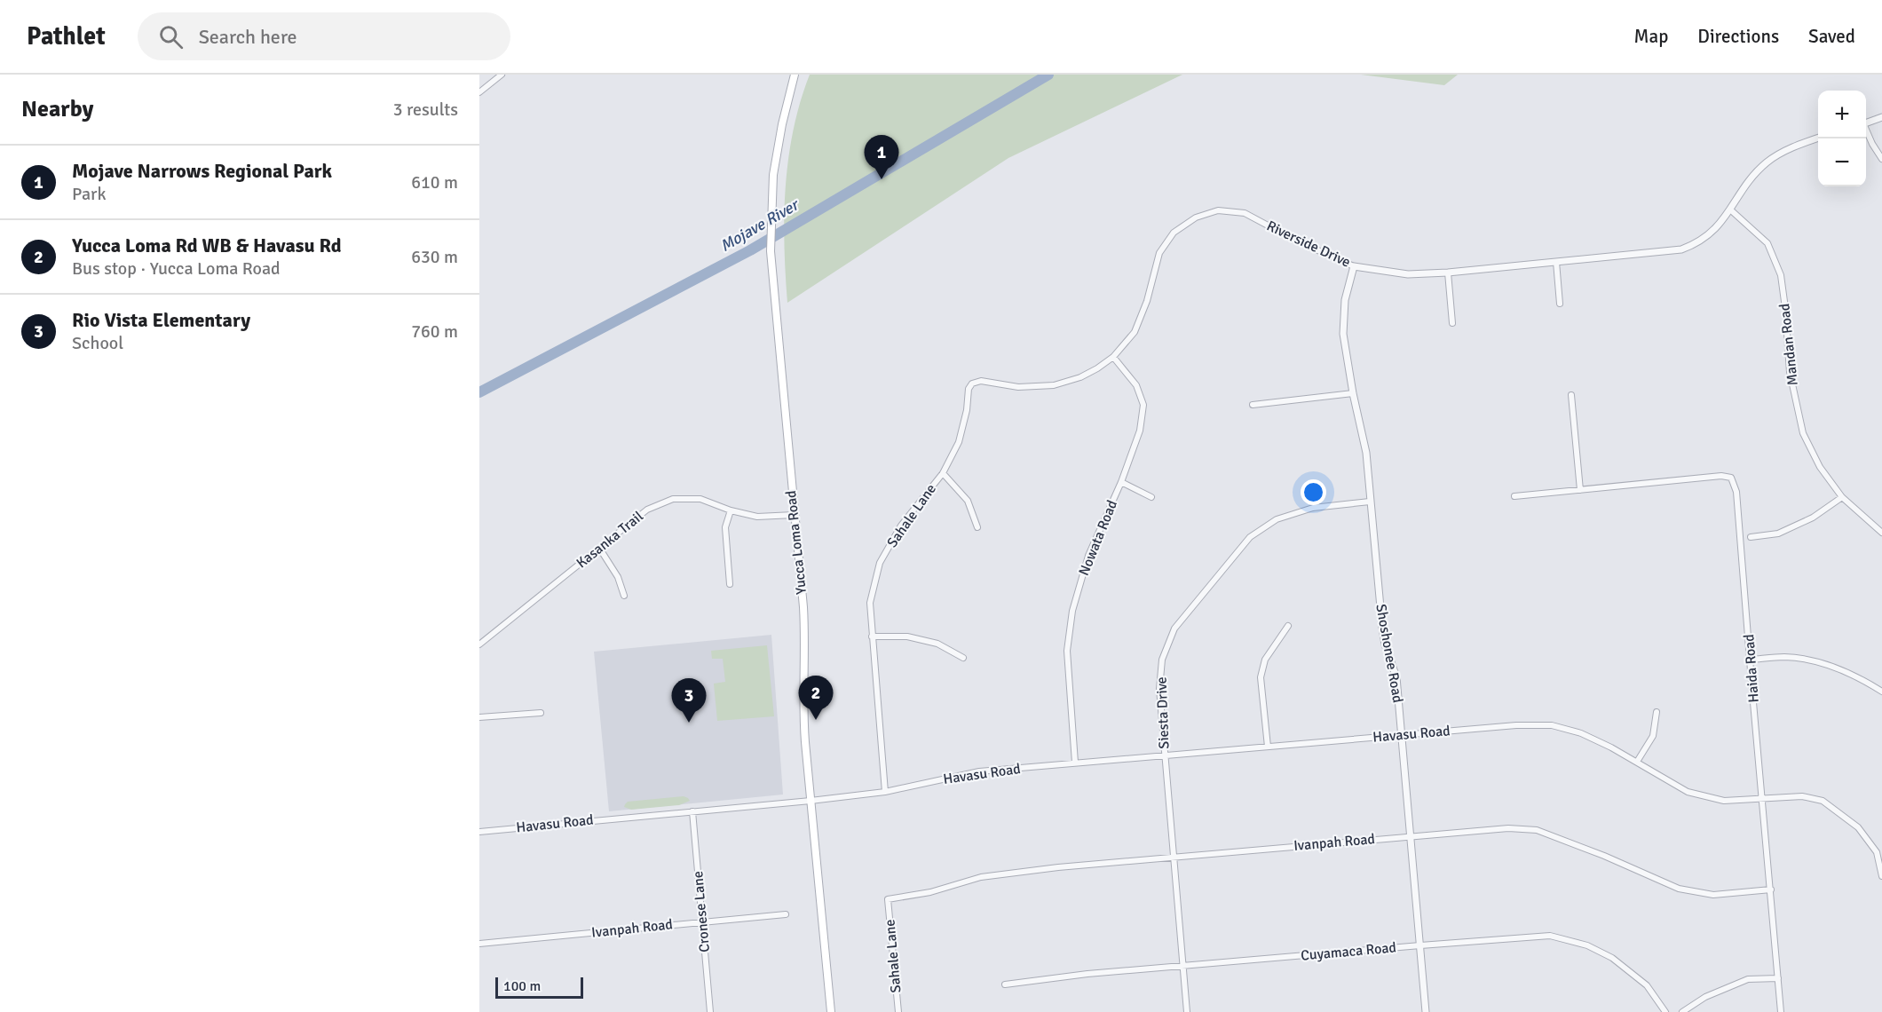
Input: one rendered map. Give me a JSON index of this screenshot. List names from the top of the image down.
{
  "streets": {
    "main road": ["Yucca Loma Road"],
    "street": [
      "Riverside Drive",
      "Mandan Road",
      "Sahale Lane",
      "Nowata Road",
      "Kasanka Trail",
      "Shoshonee Road",
      "Haida Road",
      "Siesta Drive",
      "Havasu Road",
      "Ivanpah Road",
      "Cronese Lane",
      "Cuyamaca Road"
    ]
  },
  "crossings": [
    ["Riverside Drive", "Mandan Road"],
    ["Riverside Drive", "Sahale Lane"],
    ["Riverside Drive", "Nowata Road"],
    ["Riverside Drive", "Shoshonee Road"],
    ["Sahale Lane", "Havasu Road"],
    ["Sahale Lane", "Ivanpah Road"],
    ["Nowata Road", "Havasu Road"],
    ["Kasanka Trail", "Yucca Loma Road"],
    ["Yucca Loma Road", "Havasu Road"],
    ["Shoshonee Road", "Siesta Drive"],
    ["Shoshonee Road", "Havasu Road"],
    ["Shoshonee Road", "Ivanpah Road"],
    ["Shoshonee Road", "Cuyamaca Road"],
    ["Haida Road", "Havasu Road"],
    ["Haida Road", "Ivanpah Road"],
    ["Siesta Drive", "Havasu Road"],
    ["Siesta Drive", "Ivanpah Road"],
    ["Siesta Drive", "Cuyamaca Road"],
    ["Havasu Road", "Cronese Lane"],
    ["Ivanpah Road", "Cronese Lane"]
  ],
  "water": ["Mojave River"],
  "scale_bar": "100 m",
  "page": {
    "header": "Pathlet",
    "search": "Search here",
    "nav": ["Map", "Directions", "Saved"],
    "heading": ["Nearby", "3 results"],
    "map_buttons": ["+", "−"],
    "pins": ["1", "2", "3"],
    "list": [
      {
        "mark": "1",
        "name": "Mojave Narrows Regional Park",
        "note": "Park",
        "value": "610 m"
      },
      {
        "mark": "2",
        "name": "Yucca Loma Rd WB & Havasu Rd",
        "note": "Bus stop · Yucca Loma Road",
        "value": "630 m"
      },
      {
        "mark": "3",
        "name": "Rio Vista Elementary",
        "note": "School",
        "value": "760 m"
      }
    ],
    "scale": "100 m"
  }
}
